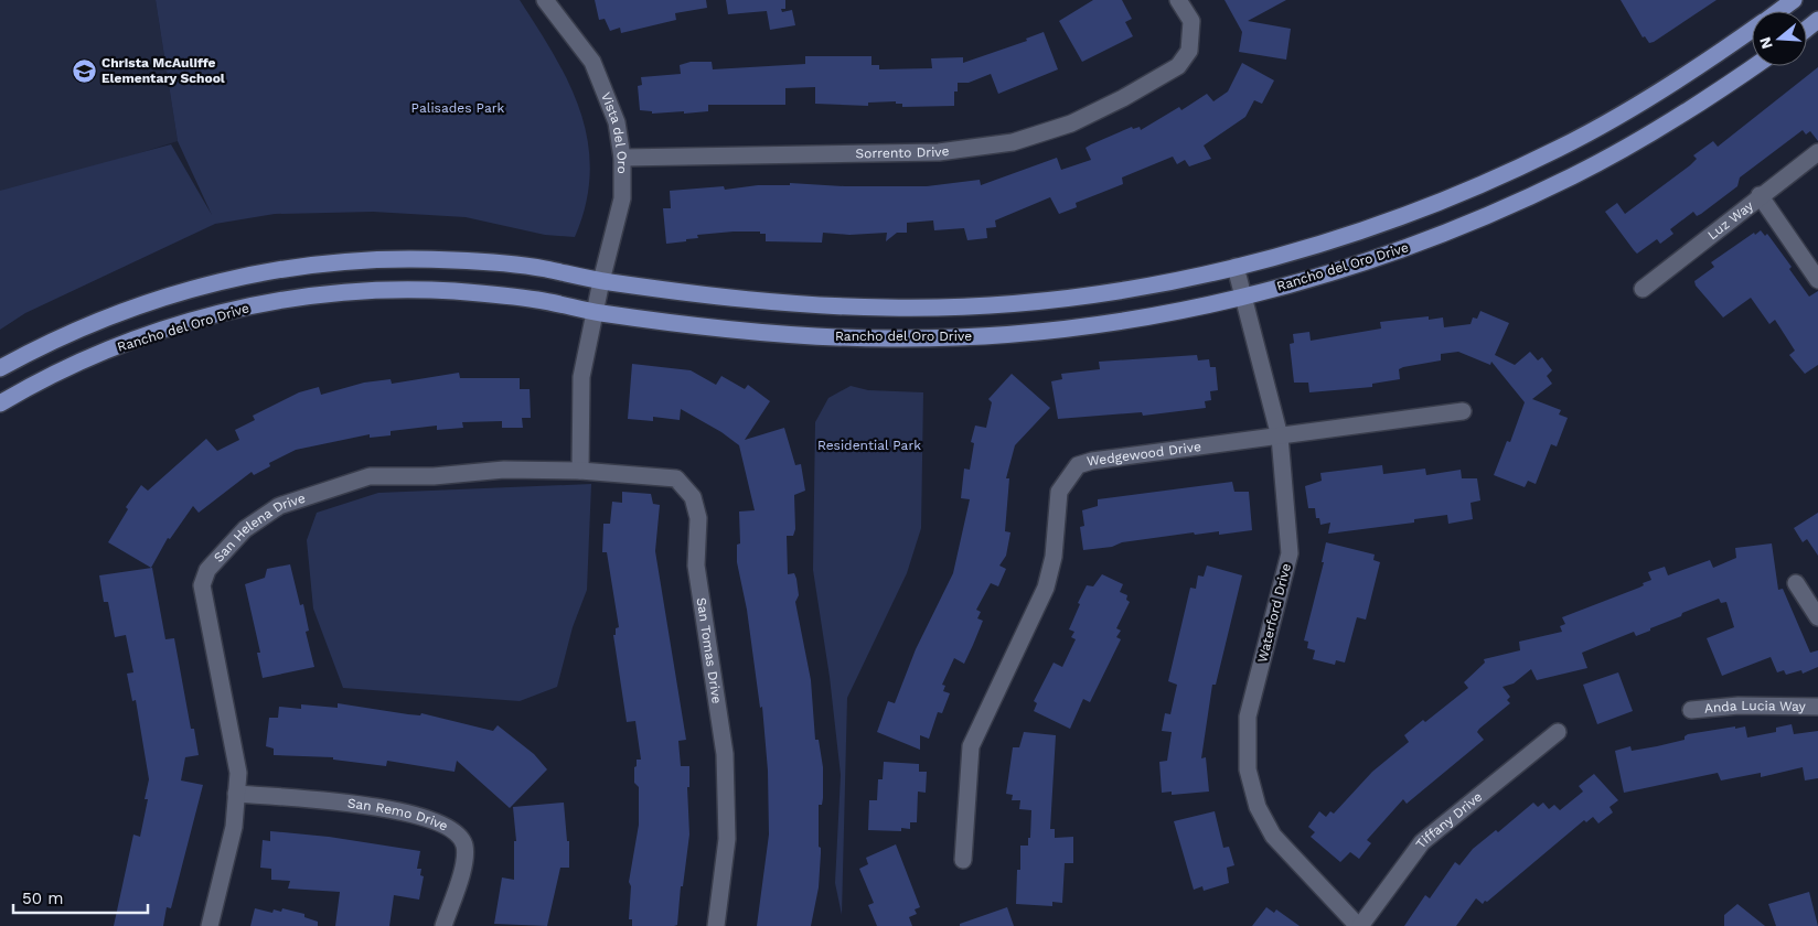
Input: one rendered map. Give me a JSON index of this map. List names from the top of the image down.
{
  "streets": {
    "main road": ["Rancho del Oro Drive"],
    "street": [
      "Vista del Oro",
      "Sorrento Drive",
      "Luz Way",
      "Wedgewood Drive",
      "San Helena Drive",
      "Waterford Drive",
      "San Tomas Drive",
      "Anda Lucia Way",
      "San Remo Drive",
      "Tiffany Drive"
    ]
  },
  "crossings": [
    ["Vista del Oro", "Sorrento Drive"],
    ["Vista del Oro", "Rancho del Oro Drive"],
    ["Vista del Oro", "San Helena Drive"],
    ["Vista del Oro", "San Tomas Drive"],
    ["Rancho del Oro Drive", "Waterford Drive"],
    ["Wedgewood Drive", "Waterford Drive"],
    ["San Helena Drive", "San Tomas Drive"],
    ["San Helena Drive", "San Remo Drive"],
    ["Waterford Drive", "Tiffany Drive"]
  ],
  "parks": ["Palisades Park", "Residential Park"],
  "places": {
    "school or university": ["Christa McAuliffe Elementary School"]
  },
  "scale_bar": "50 m",
  "north": "left"
}
